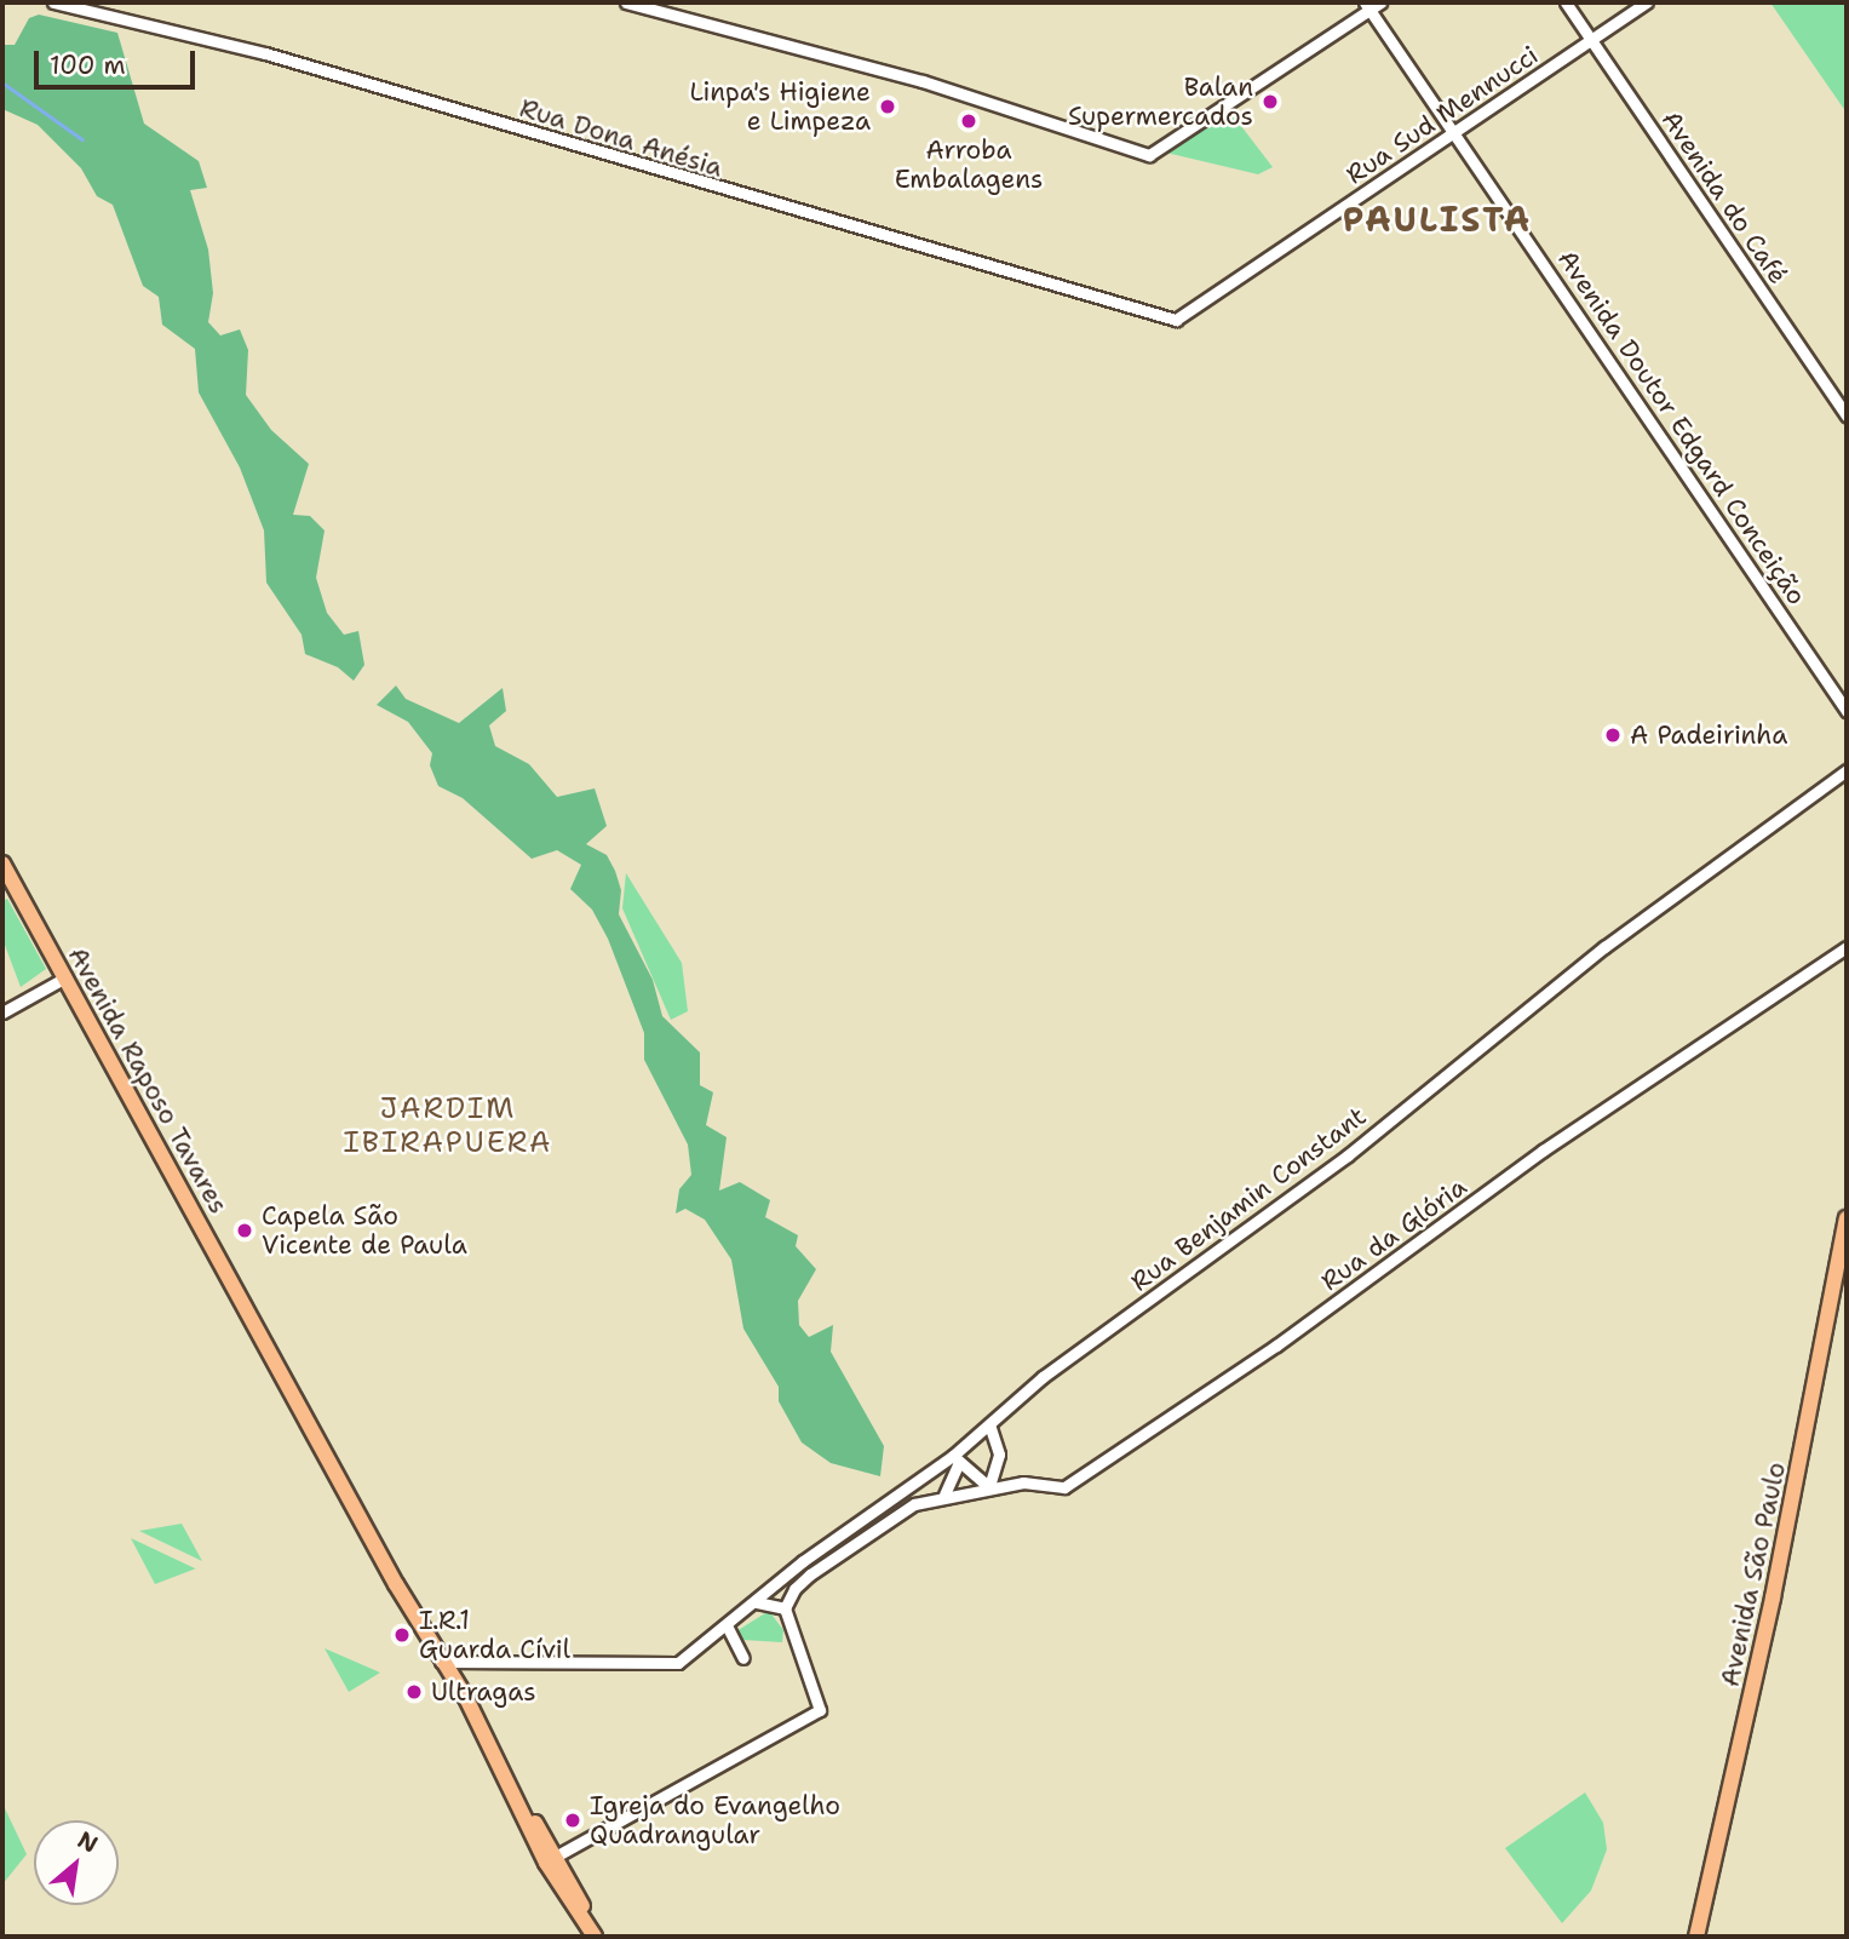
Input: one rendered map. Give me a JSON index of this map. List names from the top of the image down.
{
  "streets": {
    "main road": ["Avenida Raposo Tavares", "Avenida São Paulo"],
    "street": [
      "Rua Sud Mennucci",
      "Rua Dona Anésia",
      "Avenida do Café",
      "Avenida Doutor Edgard Conceição",
      "Rua Benjamin Constant",
      "Rua da Glória"
    ]
  },
  "crossings": [
    ["Rua Sud Mennucci", "Rua Dona Anésia"],
    ["Rua Sud Mennucci", "Avenida do Café"],
    ["Rua Sud Mennucci", "Avenida Doutor Edgard Conceição"],
    ["Avenida Raposo Tavares", "Rua Benjamin Constant"]
  ],
  "districts": ["PAULISTA", "JARDIM IBIRAPUERA"],
  "places": [
    "Balan Supermercados",
    "Linpa's Higiene e Limpeza",
    "Arroba Embalagens",
    "A Padeirinha",
    "Capela São Vicente de Paula",
    "I.R.1 Guarda Cívil",
    "Ultragas",
    "Igreja do Evangelho Quadrangular"
  ],
  "scale_bar": "100 m",
  "north": "top right"
}
